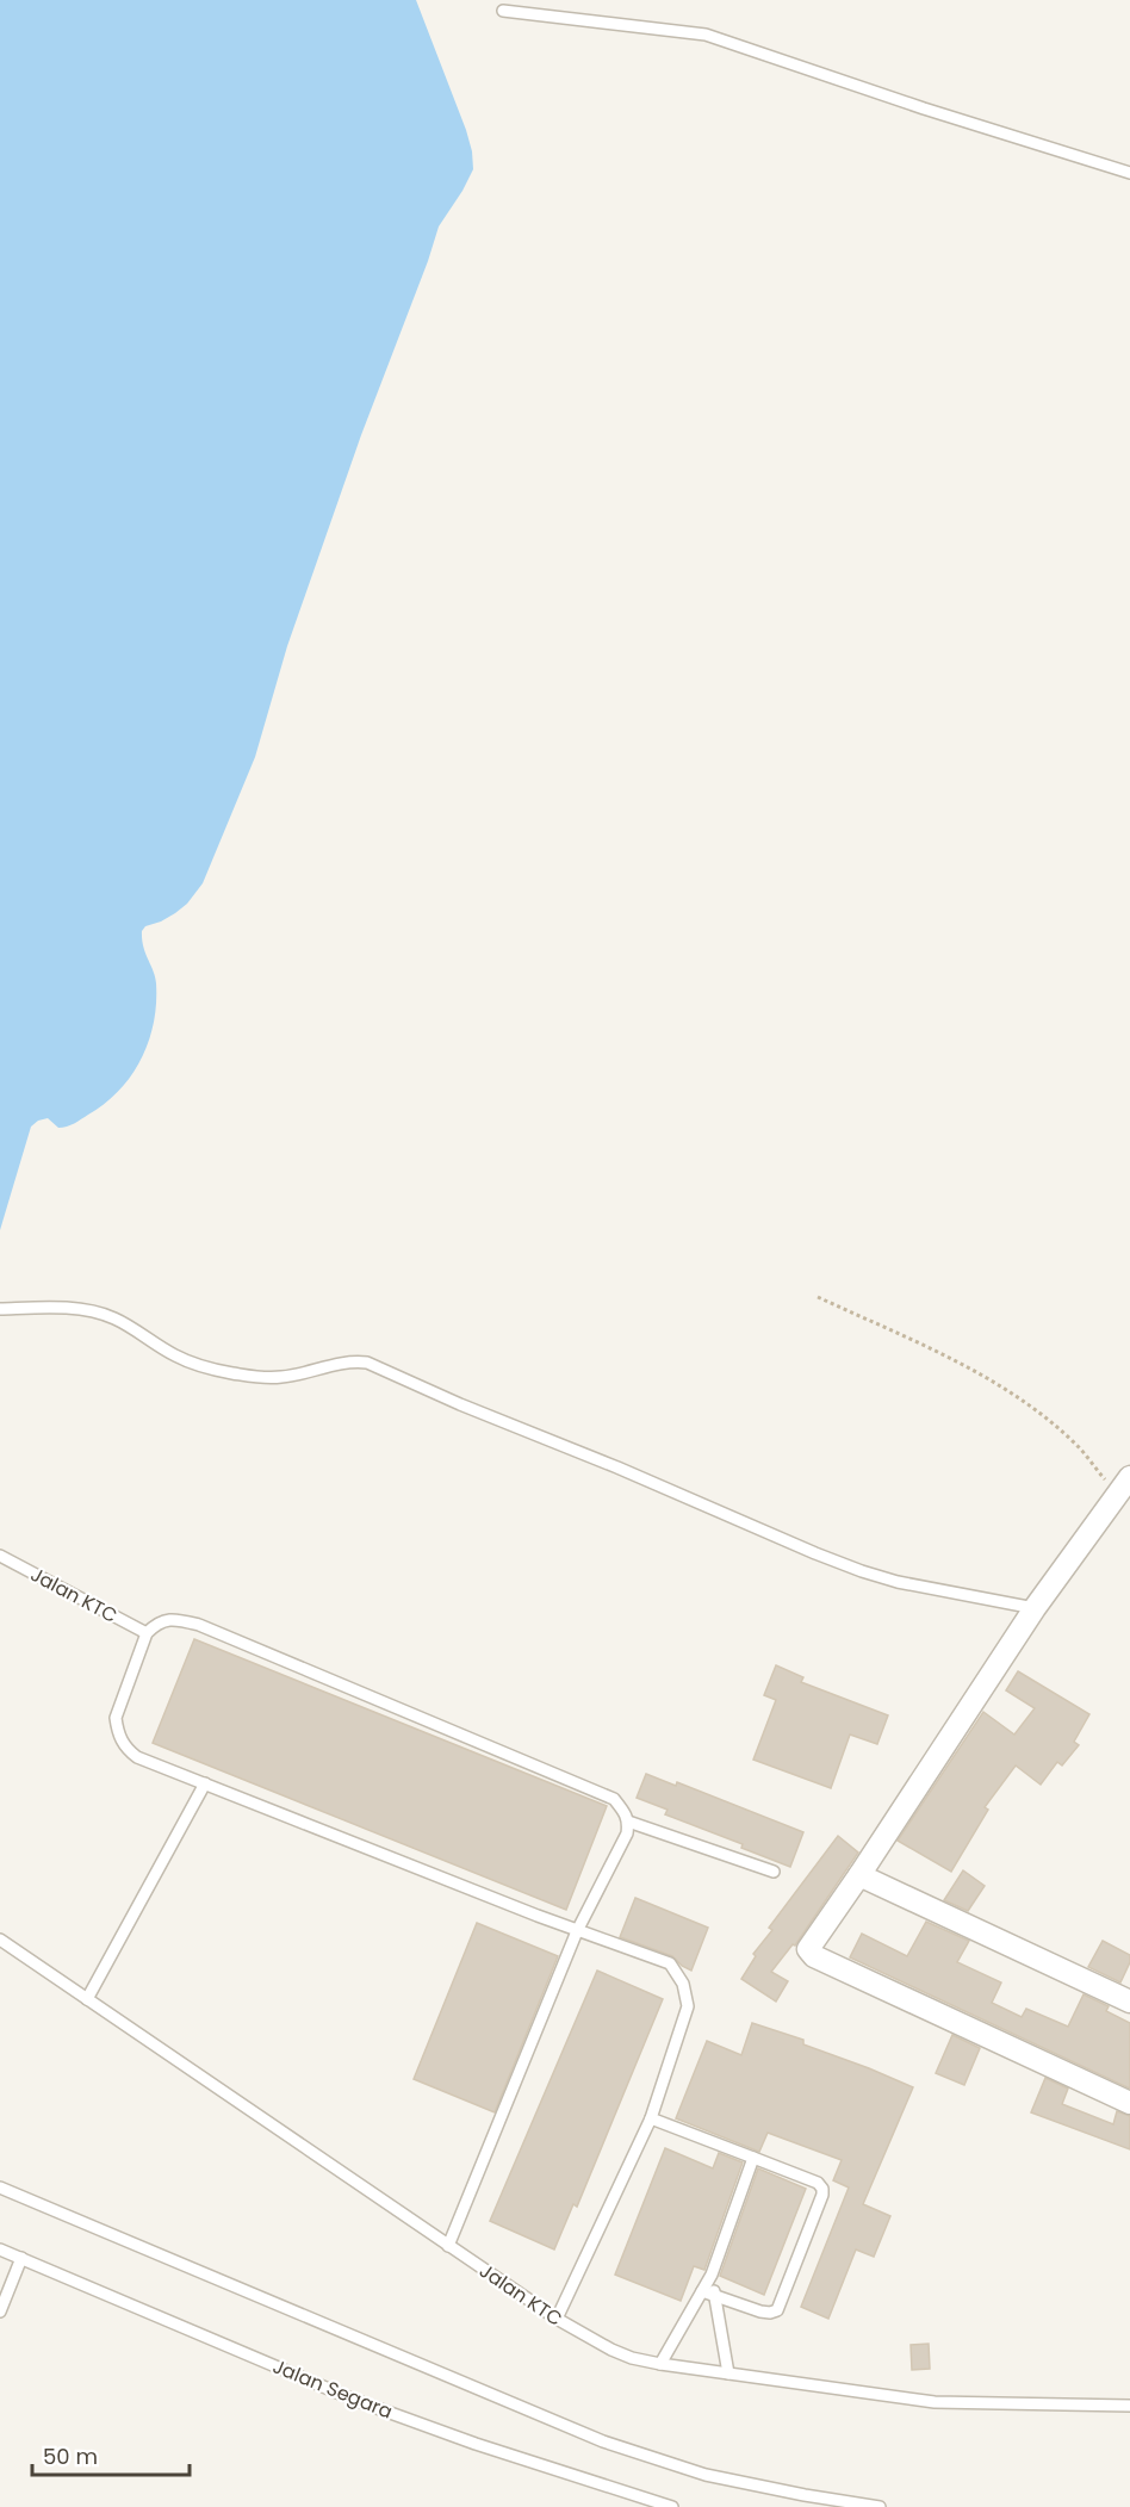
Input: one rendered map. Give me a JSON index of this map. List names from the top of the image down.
{
  "streets": {
    "lane": ["Jalan KTC", "Jalan Segara"]
  },
  "scale_bar": "50 m"
}
